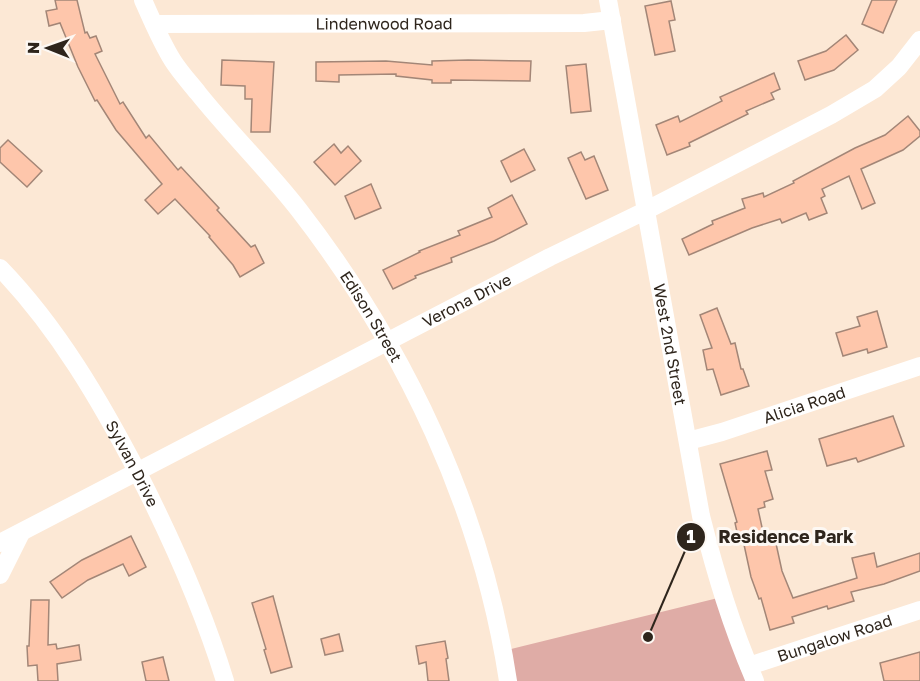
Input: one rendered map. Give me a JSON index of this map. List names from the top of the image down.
{
  "streets": {
    "street": [
      "Lindenwood Road",
      "Verona Drive",
      "Edison Street",
      "West 2nd Street",
      "Alicia Road",
      "Sylvan Drive",
      "Bungalow Road"
    ]
  },
  "crossings": [
    ["Lindenwood Road", "Edison Street"],
    ["Lindenwood Road", "West 2nd Street"],
    ["Verona Drive", "Edison Street"],
    ["Verona Drive", "West 2nd Street"],
    ["Verona Drive", "Sylvan Drive"],
    ["West 2nd Street", "Alicia Road"],
    ["West 2nd Street", "Bungalow Road"]
  ],
  "places": ["Residence Park"],
  "north": "left"
}
